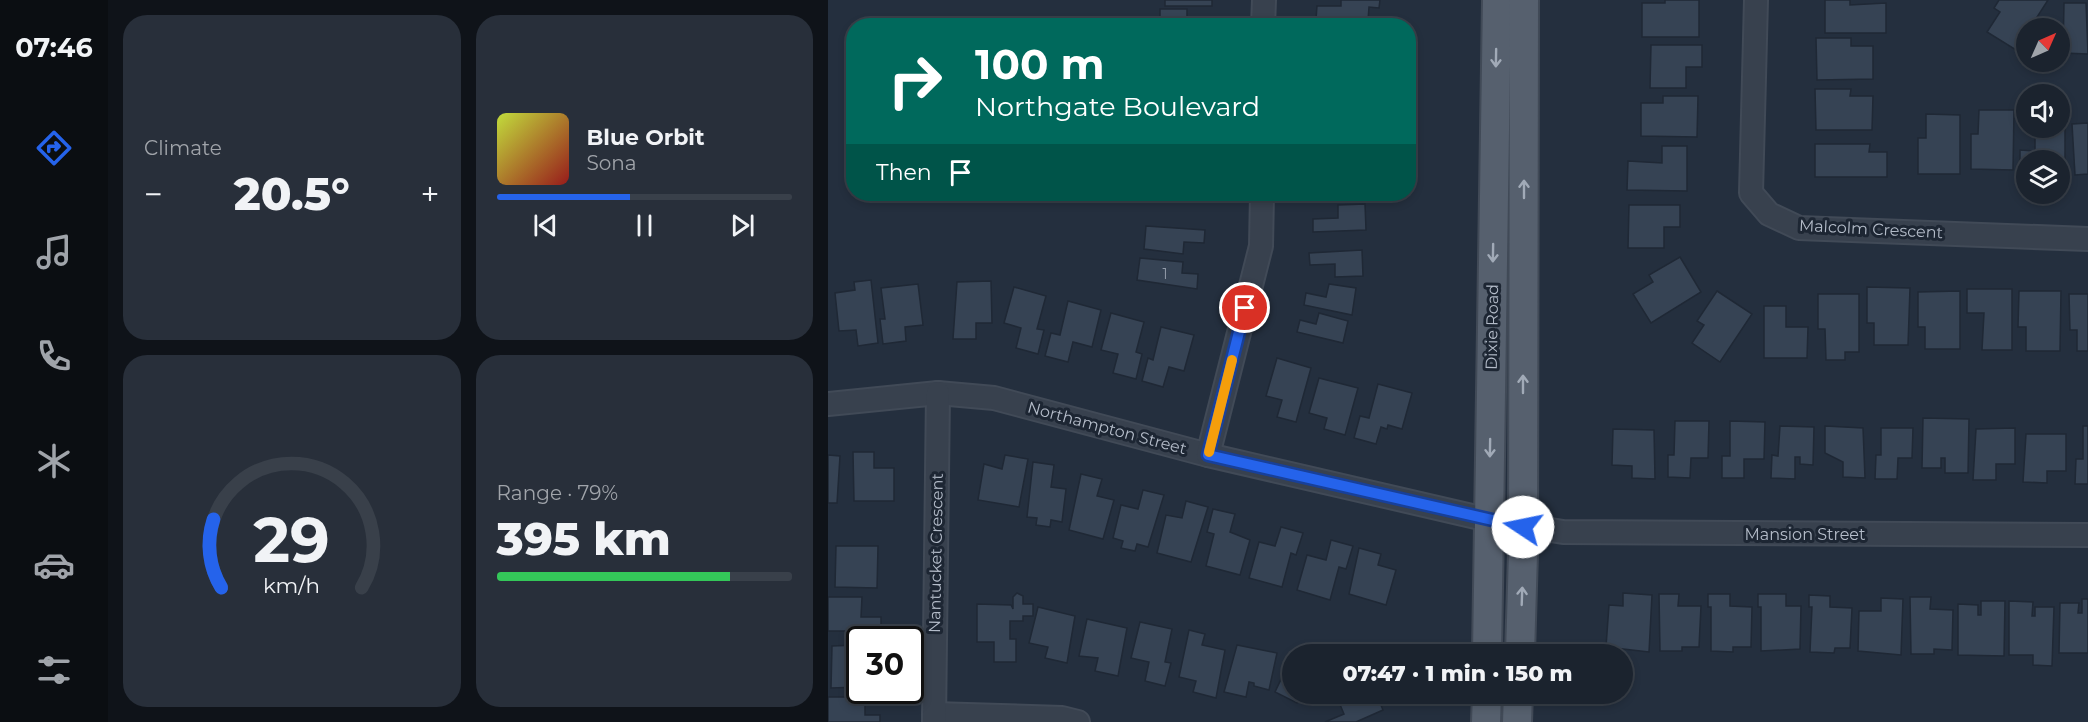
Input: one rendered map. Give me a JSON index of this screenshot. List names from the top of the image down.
{
  "streets": {
    "main road": ["Dixie Road"],
    "street": [
      "Malcolm Crescent",
      "Northampton Street",
      "Mansion Street",
      "Nantucket Crescent"
    ]
  },
  "crossings": [
    ["Dixie Road", "Northampton Street"],
    ["Dixie Road", "Mansion Street"],
    ["Northampton Street", "Mansion Street"],
    ["Northampton Street", "Nantucket Crescent"]
  ],
  "house_numbers": ["1"],
  "north": "top right",
  "page": {
    "tabs": "07:46",
    "tile": [
      "Climate",
      ["Range · 79%", "395 km"]
    ],
    "turn": ["100 m", "Northgate Boulevard"],
    "song": ["Blue Orbit", "Sona"],
    "then": "Then",
    "heat": ["−", "20.5°", "+"],
    "limit": "30",
    "trip": "07:47 · 1 min · 150 m",
    "gauge": ["29", "km/h"]
  }
}
